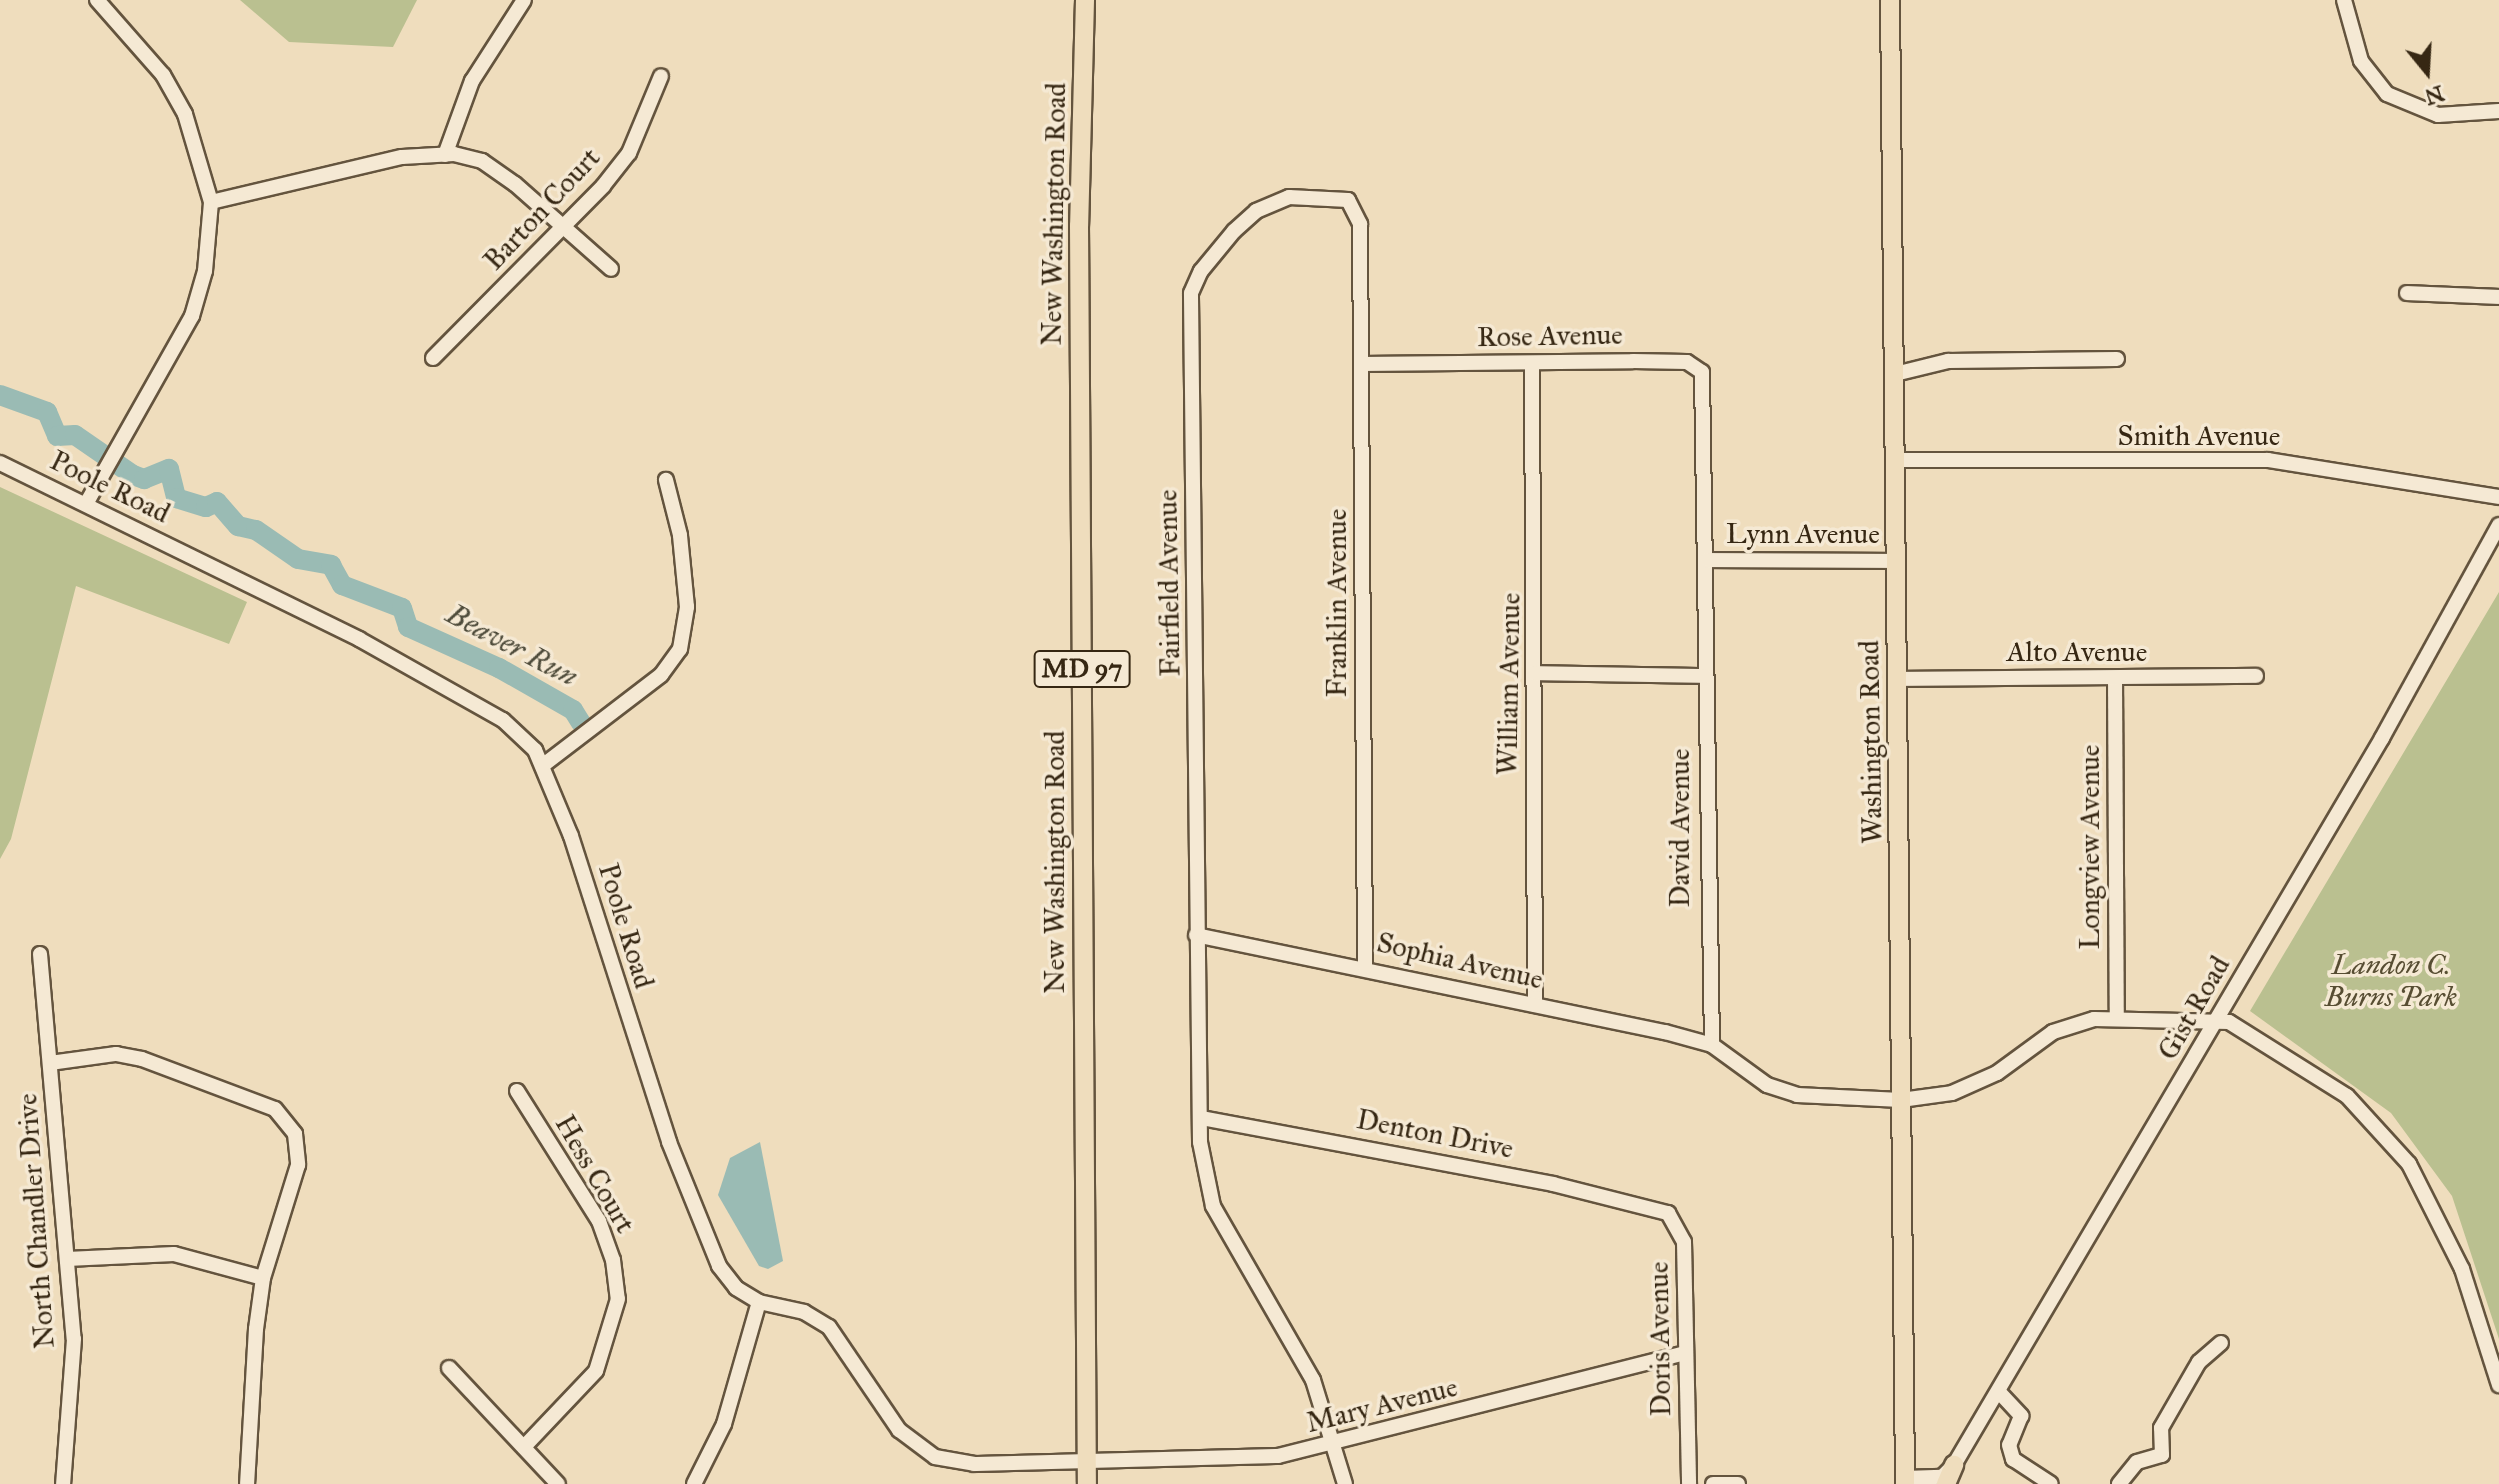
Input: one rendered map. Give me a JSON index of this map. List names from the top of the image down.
{
  "streets": {
    "main road": ["New Washington Road", "MD 97", "Washington Road"],
    "street": [
      "Barton Court",
      "Rose Avenue",
      "Smith Avenue",
      "Poole Road",
      "Lynn Avenue",
      "Fairfield Avenue",
      "Franklin Avenue",
      "Alto Avenue",
      "William Avenue",
      "David Avenue",
      "Longview Avenue",
      "Sophia Avenue",
      "Gist Road",
      "Denton Drive",
      "Hess Court",
      "North Chandler Drive",
      "Doris Avenue",
      "Mary Avenue"
    ]
  },
  "crossings": [
    ["New Washington Road", "Poole Road"],
    ["New Washington Road", "Mary Avenue"],
    ["Rose Avenue", "Franklin Avenue"],
    ["Rose Avenue", "William Avenue"],
    ["Rose Avenue", "David Avenue"],
    ["Smith Avenue", "Washington Road"],
    ["Poole Road", "Mary Avenue"],
    ["Lynn Avenue", "Washington Road"],
    ["Lynn Avenue", "David Avenue"],
    ["Fairfield Avenue", "Franklin Avenue"],
    ["Fairfield Avenue", "Sophia Avenue"],
    ["Fairfield Avenue", "Denton Drive"],
    ["Fairfield Avenue", "Mary Avenue"],
    ["Franklin Avenue", "Sophia Avenue"],
    ["Alto Avenue", "Washington Road"],
    ["Alto Avenue", "Longview Avenue"],
    ["William Avenue", "Sophia Avenue"],
    ["David Avenue", "Sophia Avenue"],
    ["Denton Drive", "Doris Avenue"],
    ["Doris Avenue", "Mary Avenue"]
  ],
  "water": ["Beaver Run"],
  "parks": ["Landon C. Burns Park"],
  "north": "bottom"
}
